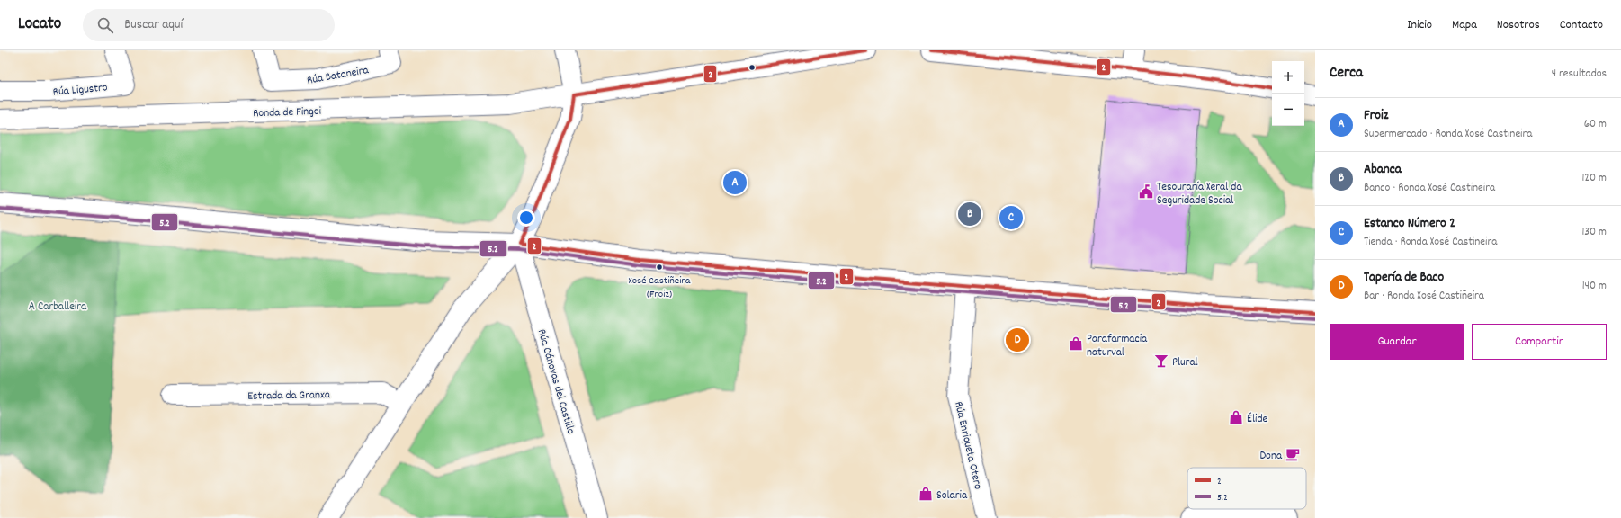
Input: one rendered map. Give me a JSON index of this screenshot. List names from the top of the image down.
{
  "streets": {
    "street": [
      "Rúa Bataneira",
      "Rúa Ligustro",
      "Ronda de Fingoi",
      "Rúa Cánovas del Castillo",
      "Estrada da Granxa",
      "Rúa Enriqueta Otero"
    ]
  },
  "parks": ["A Carballeira"],
  "places": {
    "public building": ["Tesouraría Xeral da Seguridade Social"],
    "other": ["Xosé Castiñeira (Froiz)"],
    "shop": ["Parafarmacia naturval", "Élide", "Solaria"],
    "bar": ["Plural"],
    "cafe": ["Dona"]
  },
  "lines": ["transit line 2", "transit line 5.2"],
  "legend": ["2", "5.2"],
  "page": {
    "header": "Locato",
    "search": "Buscar aquí",
    "nav": [
      "Inicio",
      "Mapa",
      "Nosotros",
      "Contacto"
    ],
    "heading": ["Cerca", "4 resultados"],
    "map_buttons": ["+", "−"],
    "list": [
      {
        "mark": "A",
        "name": "Froiz",
        "note": "Supermercado · Ronda Xosé Castiñeira",
        "value": "60 m"
      },
      {
        "mark": "B",
        "name": "Abanca",
        "note": "Banco · Ronda Xosé Castiñeira",
        "value": "120 m"
      },
      {
        "mark": "C",
        "name": "Estanco Número 2",
        "note": "Tienda · Ronda Xosé Castiñeira",
        "value": "130 m"
      },
      {
        "mark": "D",
        "name": "Tapería de Baco",
        "note": "Bar · Ronda Xosé Castiñeira",
        "value": "140 m"
      }
    ],
    "pins": [
      "A",
      "B",
      "C",
      "D"
    ],
    "buttons": ["Guardar", "Compartir"]
  }
}
